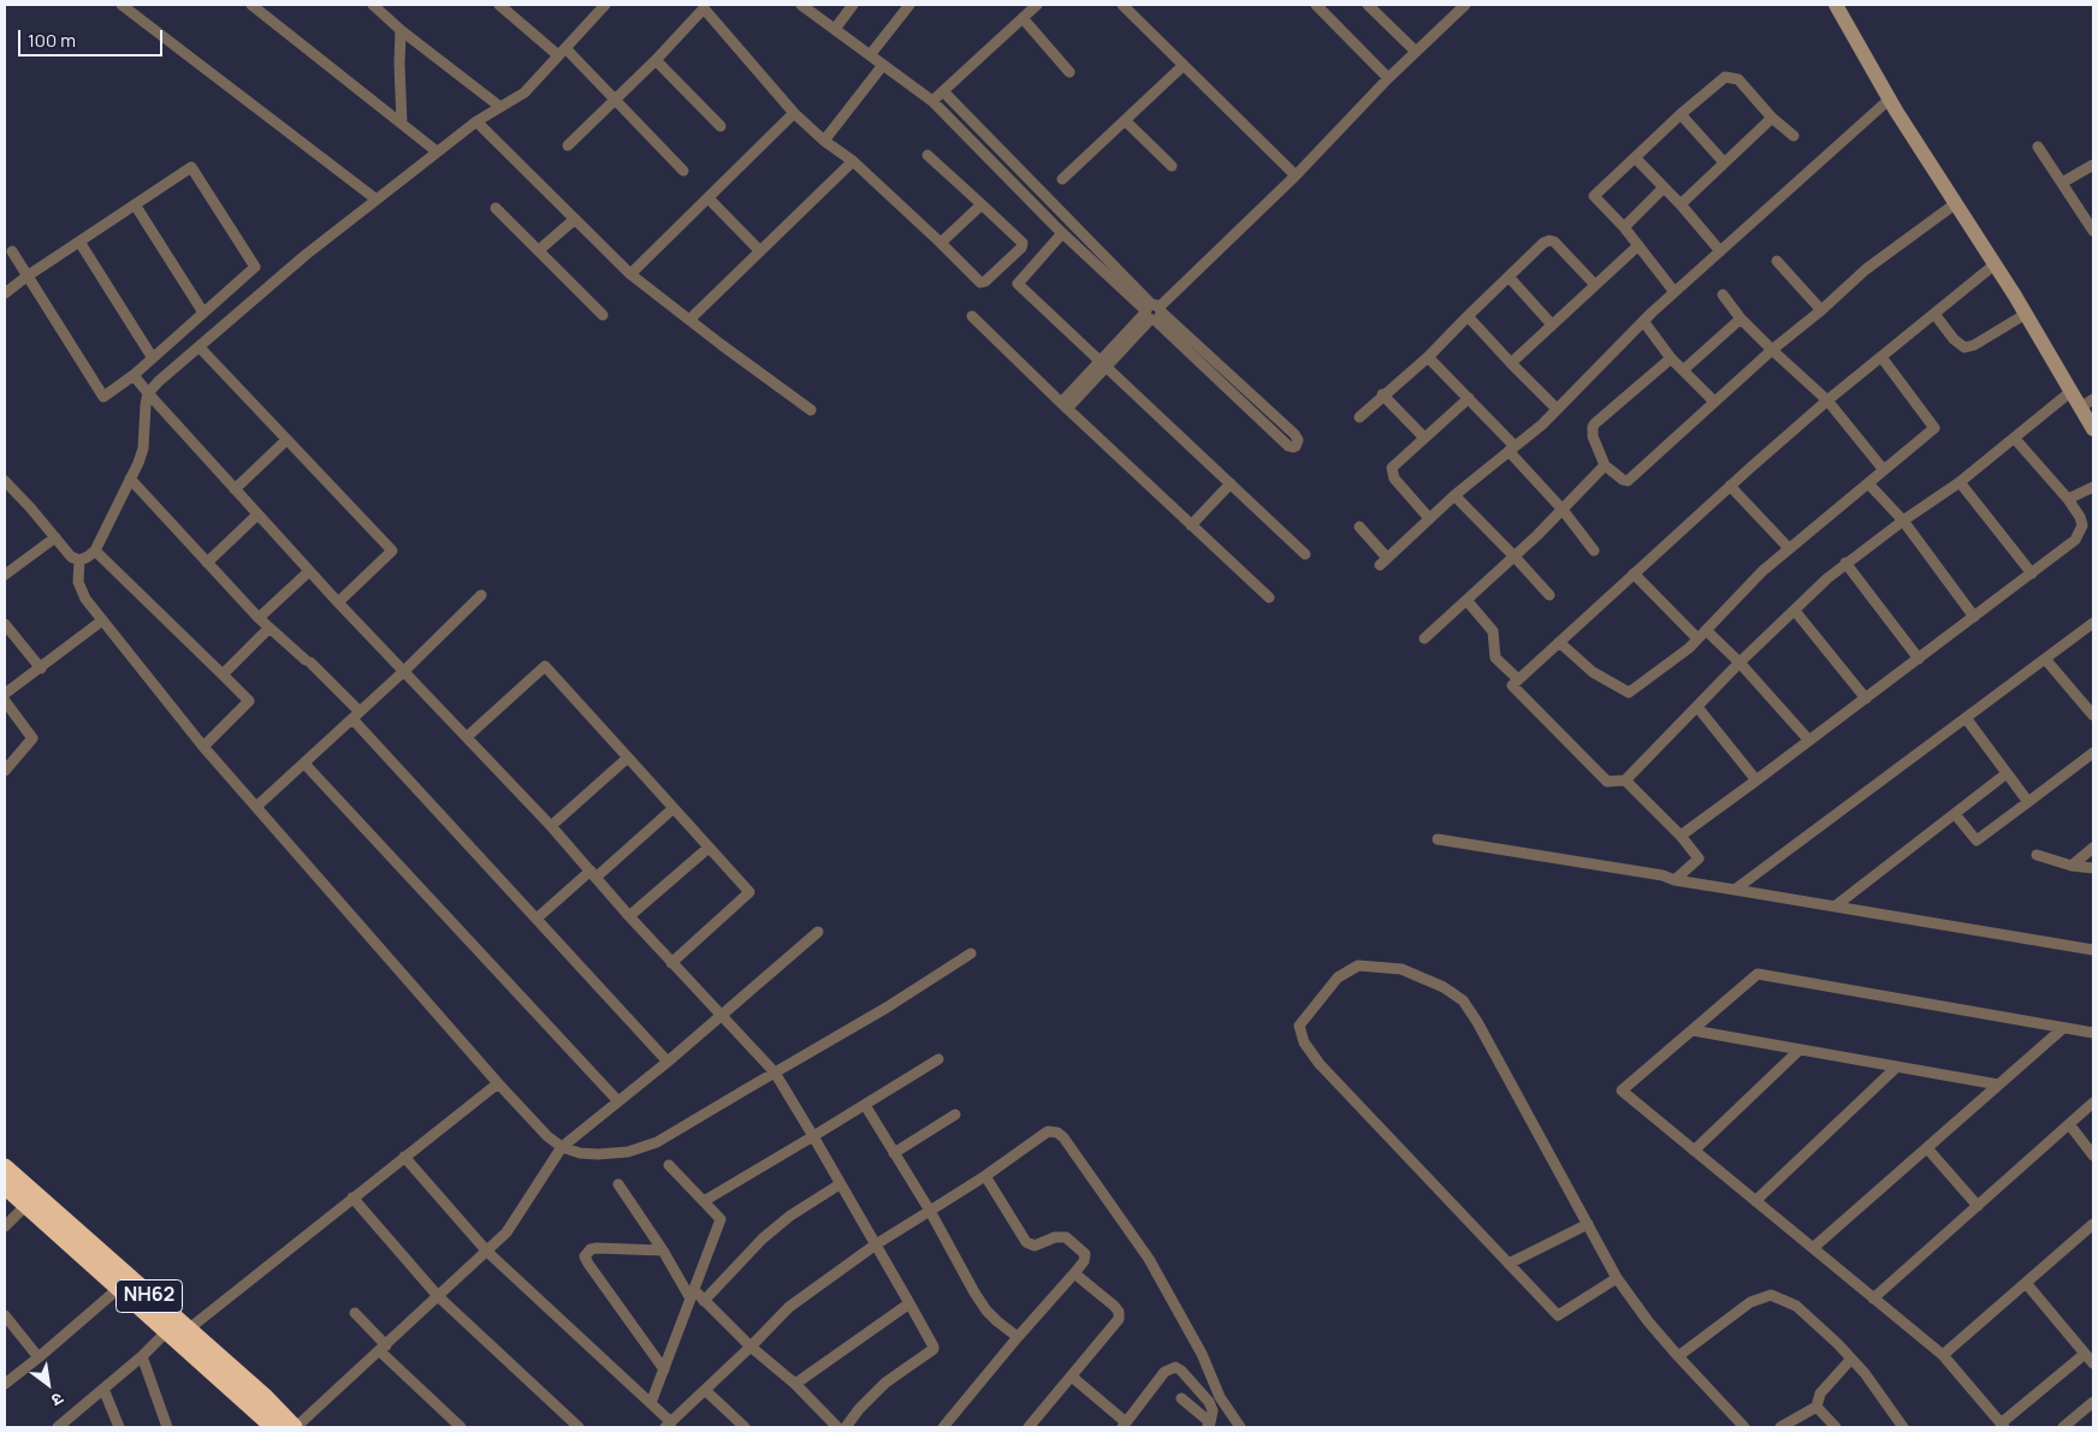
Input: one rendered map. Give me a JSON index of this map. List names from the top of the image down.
{
  "streets": {
    "highway": ["NH62"]
  },
  "scale_bar": "100 m",
  "north": "bottom right"
}
